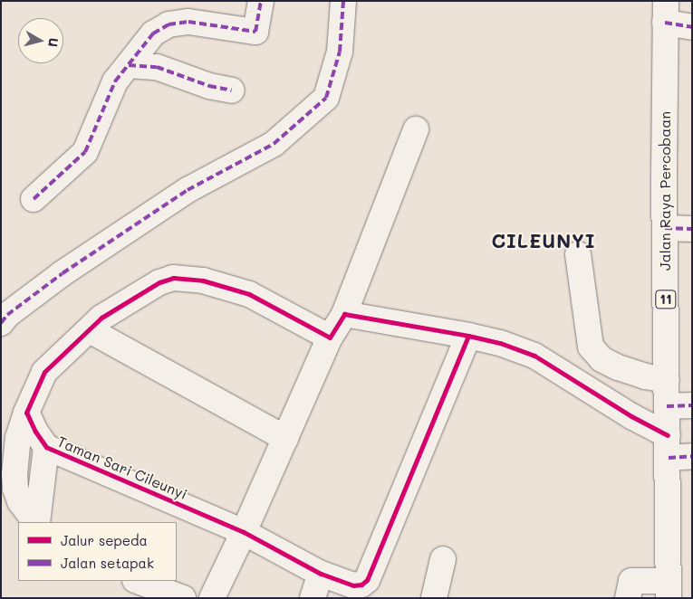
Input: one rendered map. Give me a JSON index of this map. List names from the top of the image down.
{
  "streets": {
    "main road": ["Jalan Raya Percobaan", "11", "Taman Sari Cileunyi"]
  },
  "districts": ["CILEUNYI"],
  "legend": ["Jalur sepeda", "Jalan setapak"],
  "north": "right"
}
